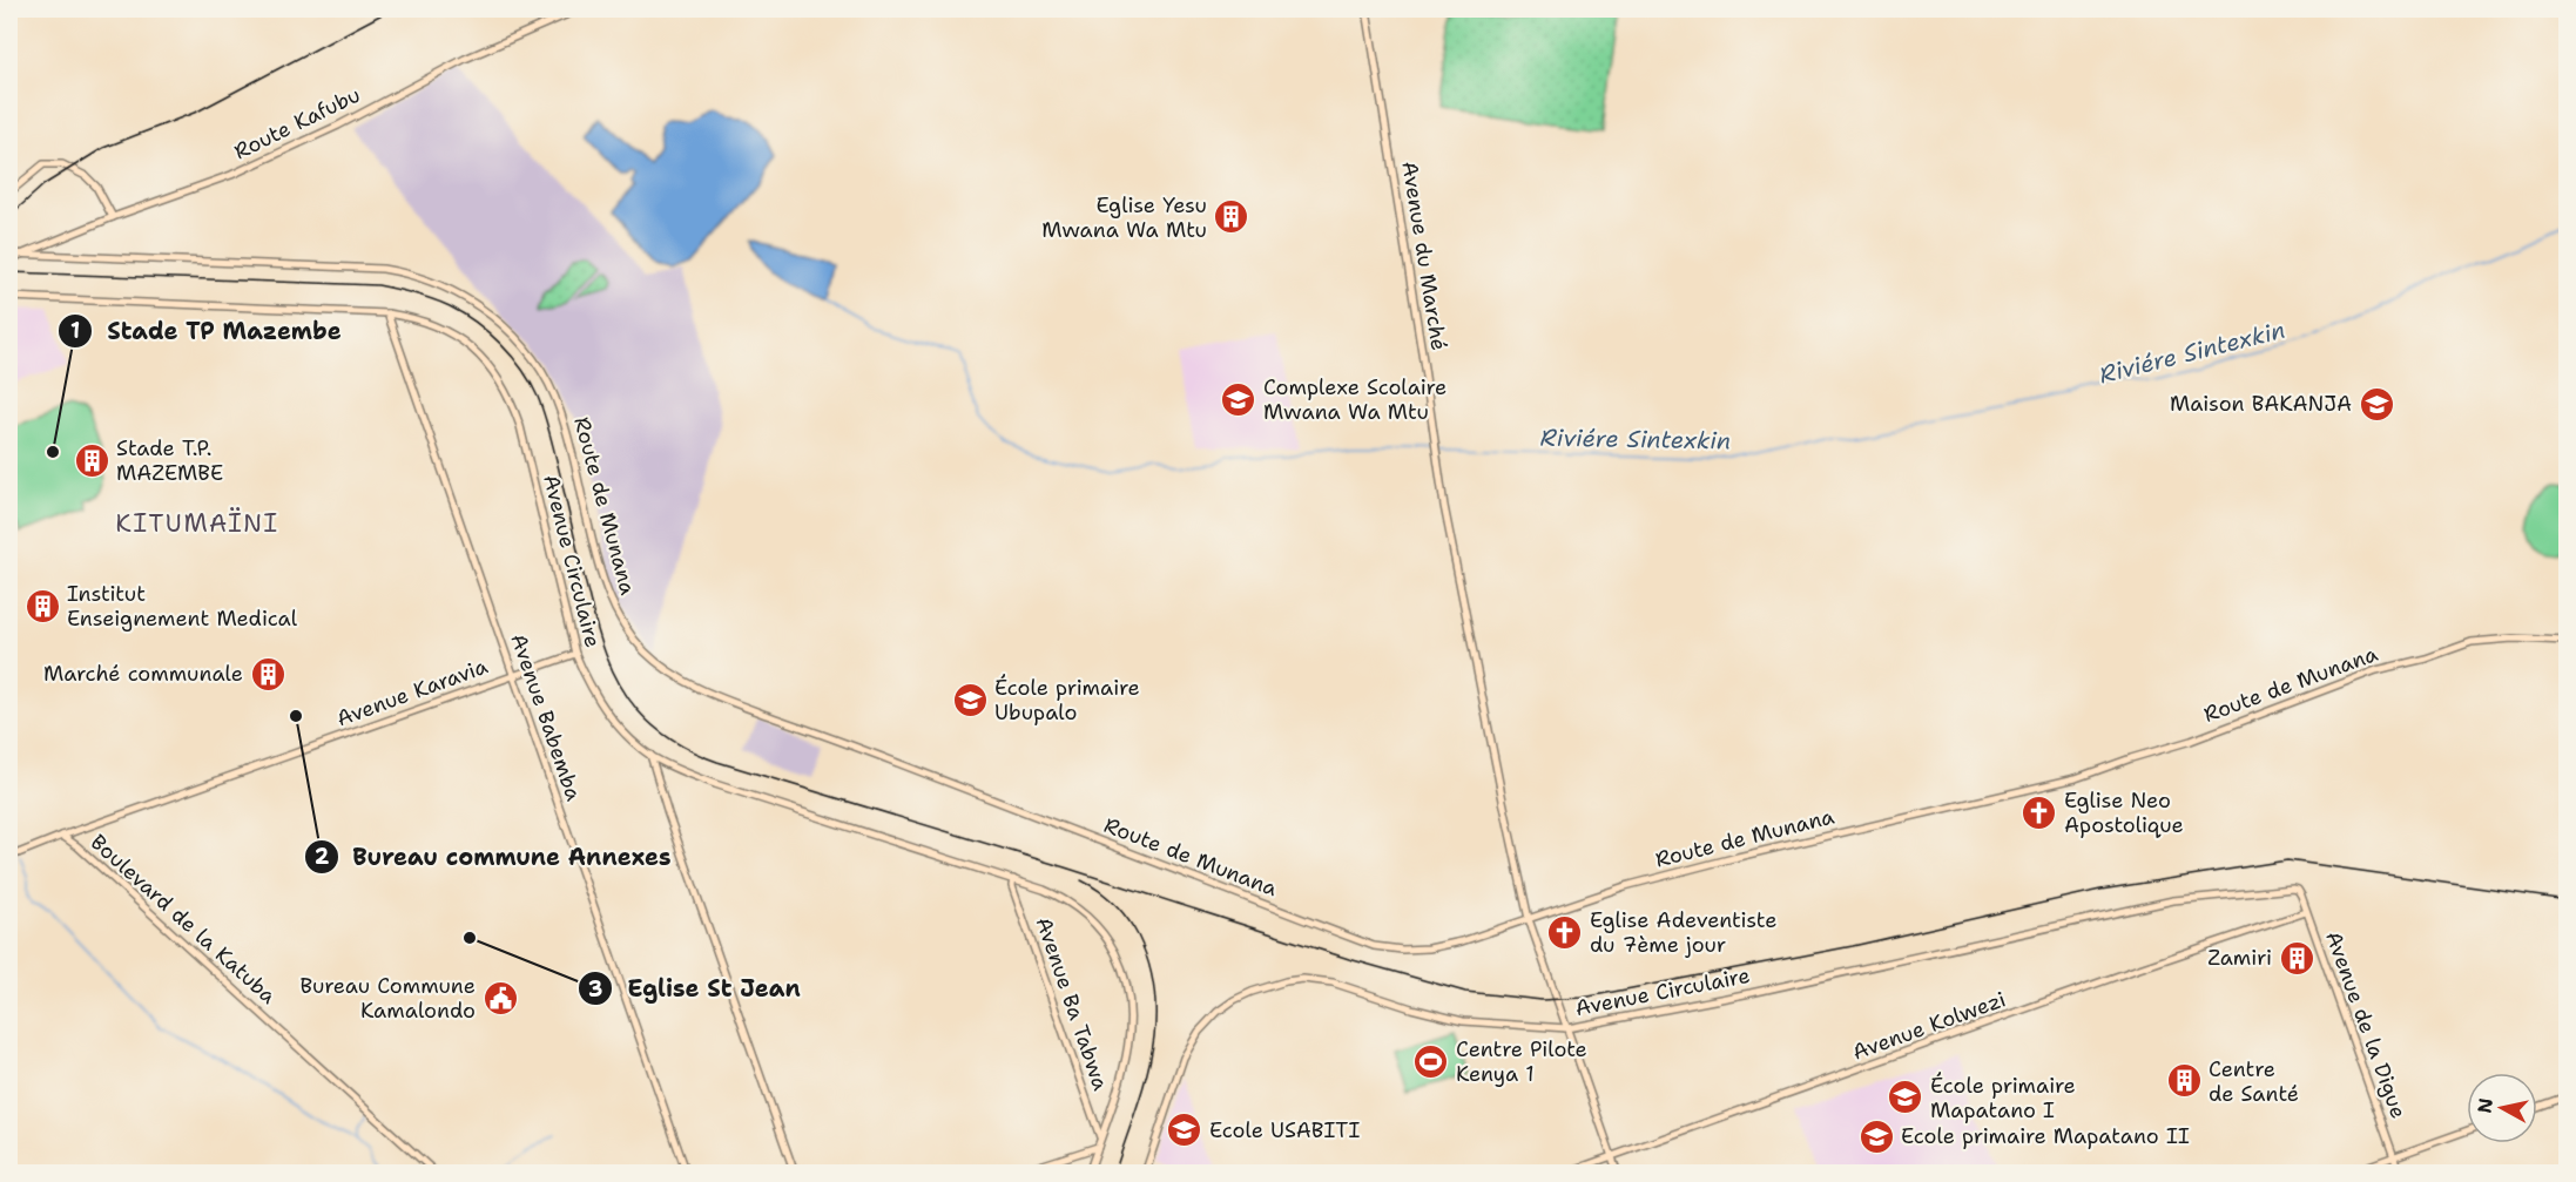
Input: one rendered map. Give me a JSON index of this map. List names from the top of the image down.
{
  "streets": {
    "street": [
      "Route Kafubu",
      "Avenue du Marché",
      "Route de Munana",
      "Avenue Circulaire",
      "Avenue Karavia",
      "Avenue Babemba",
      "Boulevard de la Katuba",
      "Avenue Ba Tabwa",
      "Avenue de la Digue",
      "Avenue Kolwezi"
    ]
  },
  "crossings": [
    ["Route Kafubu", "Route de Munana"],
    ["Avenue du Marché", "Route de Munana"],
    ["Avenue du Marché", "Avenue Circulaire"],
    ["Avenue Circulaire", "Avenue Karavia"],
    ["Avenue Circulaire", "Avenue Babemba"],
    ["Avenue Circulaire", "Avenue Ba Tabwa"],
    ["Avenue Circulaire", "Avenue de la Digue"],
    ["Avenue Karavia", "Avenue Babemba"],
    ["Avenue Karavia", "Boulevard de la Katuba"],
    ["Avenue de la Digue", "Avenue Kolwezi"]
  ],
  "districts": ["KITUMAÏNI"],
  "water": ["Riviére Sintexkin"],
  "places": {
    "building": [
      "Eglise Yesu Mwana Wa Mtu",
      "Stade T.P. MAZEMBE",
      "Institut Enseignement Medical",
      "Marché communale",
      "Zamiri",
      "Centre de Santé"
    ],
    "school or university": [
      "Complexe Scolaire Mwana Wa Mtu",
      "Maison BAKANJA",
      "École primaire Ubupalo",
      "École primaire Mapatano I",
      "Ecole USABITI",
      "Ecole primaire Mapatano II"
    ],
    "other": ["Stade TP Mazembe", "Bureau commune Annexes", "Eglise St Jean"],
    "church": ["Eglise Neo Apostolique", "Eglise Adeventiste du 7ème jour"],
    "public building": ["Bureau Commune Kamalondo"],
    "sports": ["Centre Pilote Kenya 1"]
  },
  "north": "left"
}
